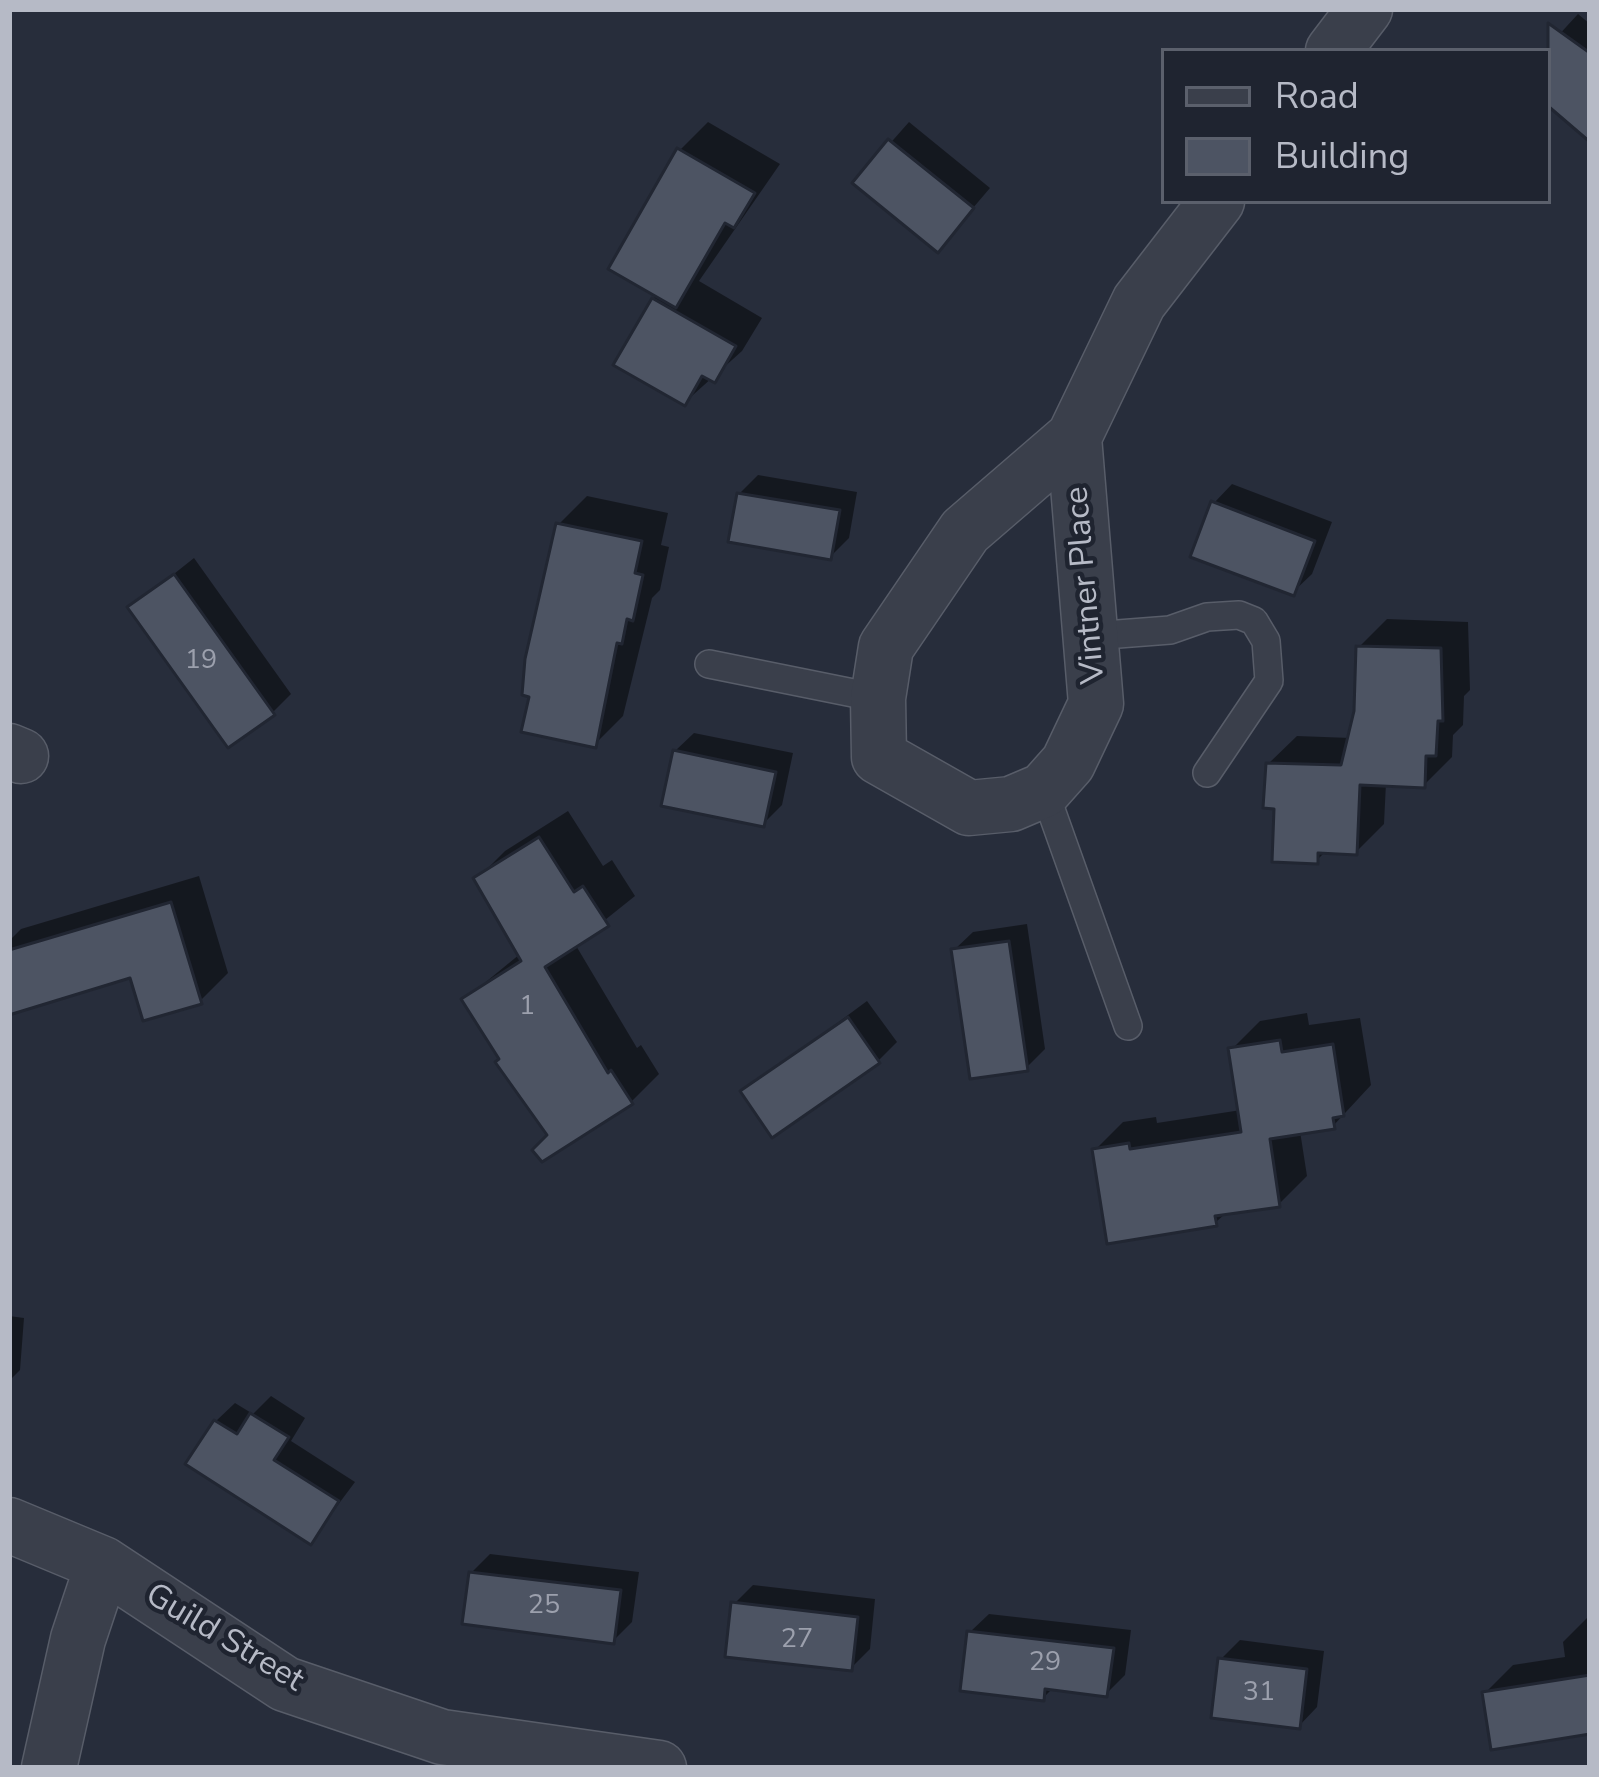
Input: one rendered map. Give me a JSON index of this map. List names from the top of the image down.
{
  "streets": {
    "street": ["Vintner Place", "Guild Street"]
  },
  "house_numbers": [
    "19",
    "1",
    "25",
    "27",
    "29",
    "31"
  ],
  "legend": ["Road", "Building"]
}
